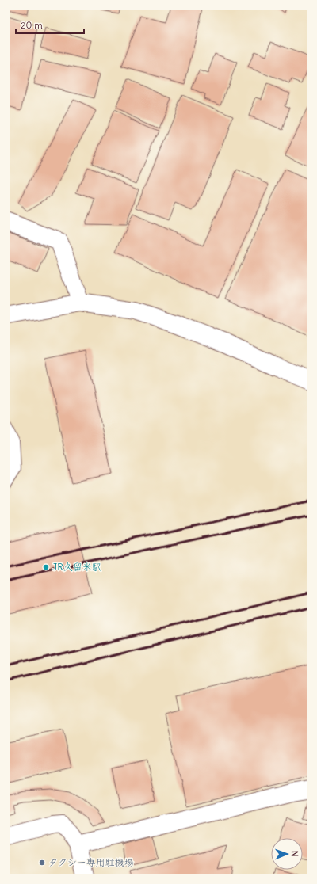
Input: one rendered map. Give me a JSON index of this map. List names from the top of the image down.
{
  "places": ["JR久留米駅", "タクシー専用駐機場"],
  "scale_bar": "20 m",
  "north": "right"
}
